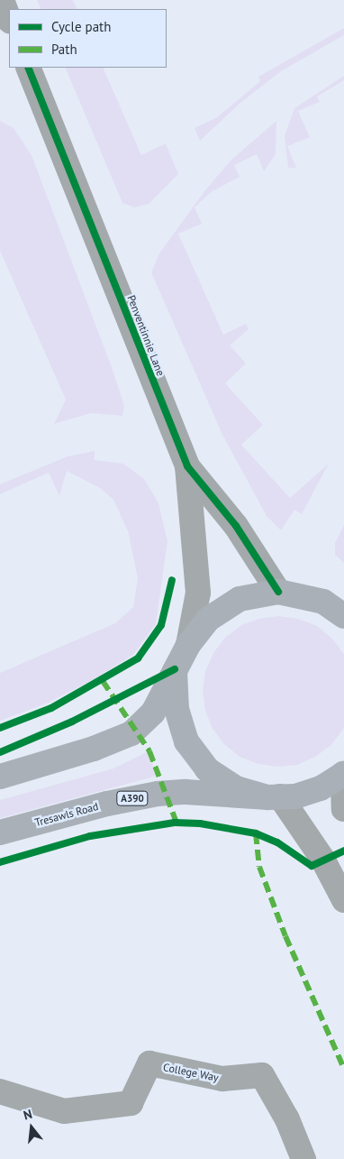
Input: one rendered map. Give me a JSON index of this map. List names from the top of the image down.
{
  "streets": {
    "highway": ["A390", "Tresawls Road"],
    "street": ["Penventinnie Lane", "College Way"]
  },
  "crossings": [
    ["A390", "Tresawls Road"]
  ],
  "legend": ["Cycle path", "Path"],
  "north": "top"
}
